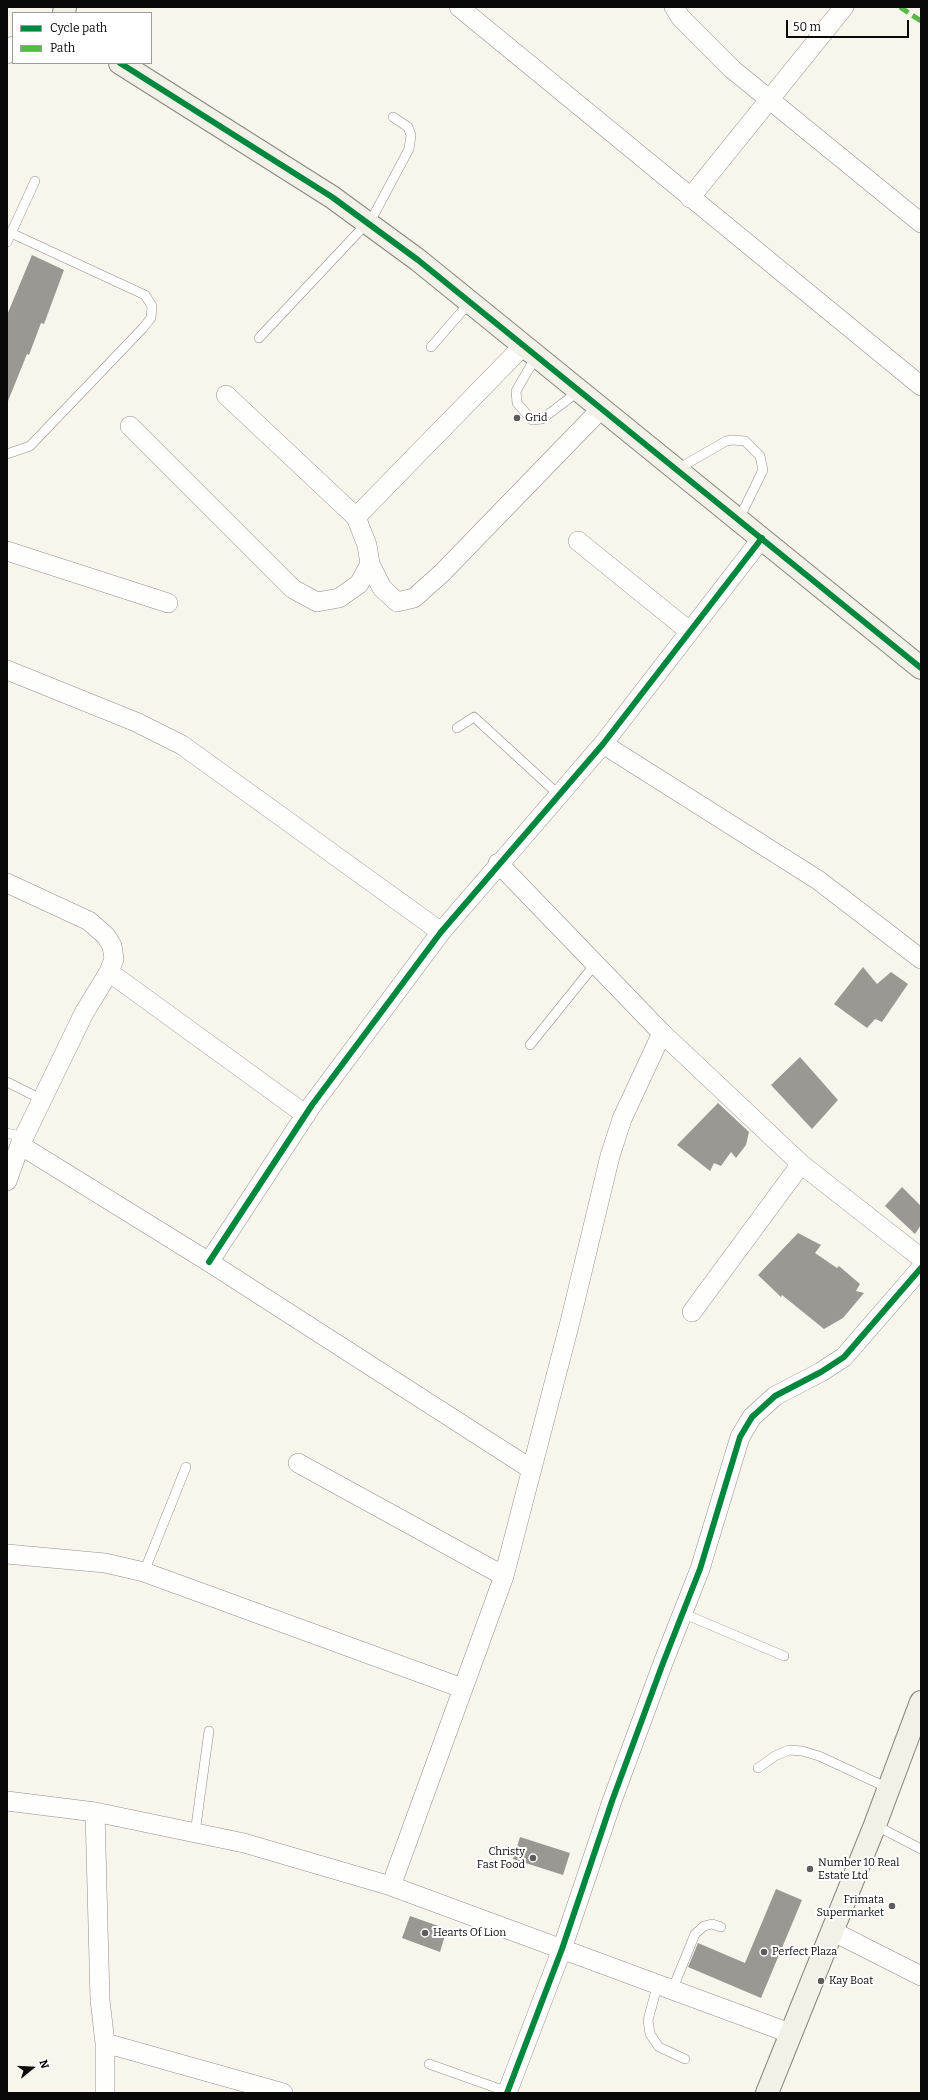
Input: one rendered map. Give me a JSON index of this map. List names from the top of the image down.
{
  "places": [
    "Grid",
    "Christy Fast Food",
    "Number 10 Real Estate Ltd",
    "Frimata Supermarket",
    "Hearts Of Lion",
    "Perfect Plaza",
    "Kay Boat"
  ],
  "legend": ["Cycle path", "Path"],
  "scale_bar": "50 m",
  "north": "right"
}
